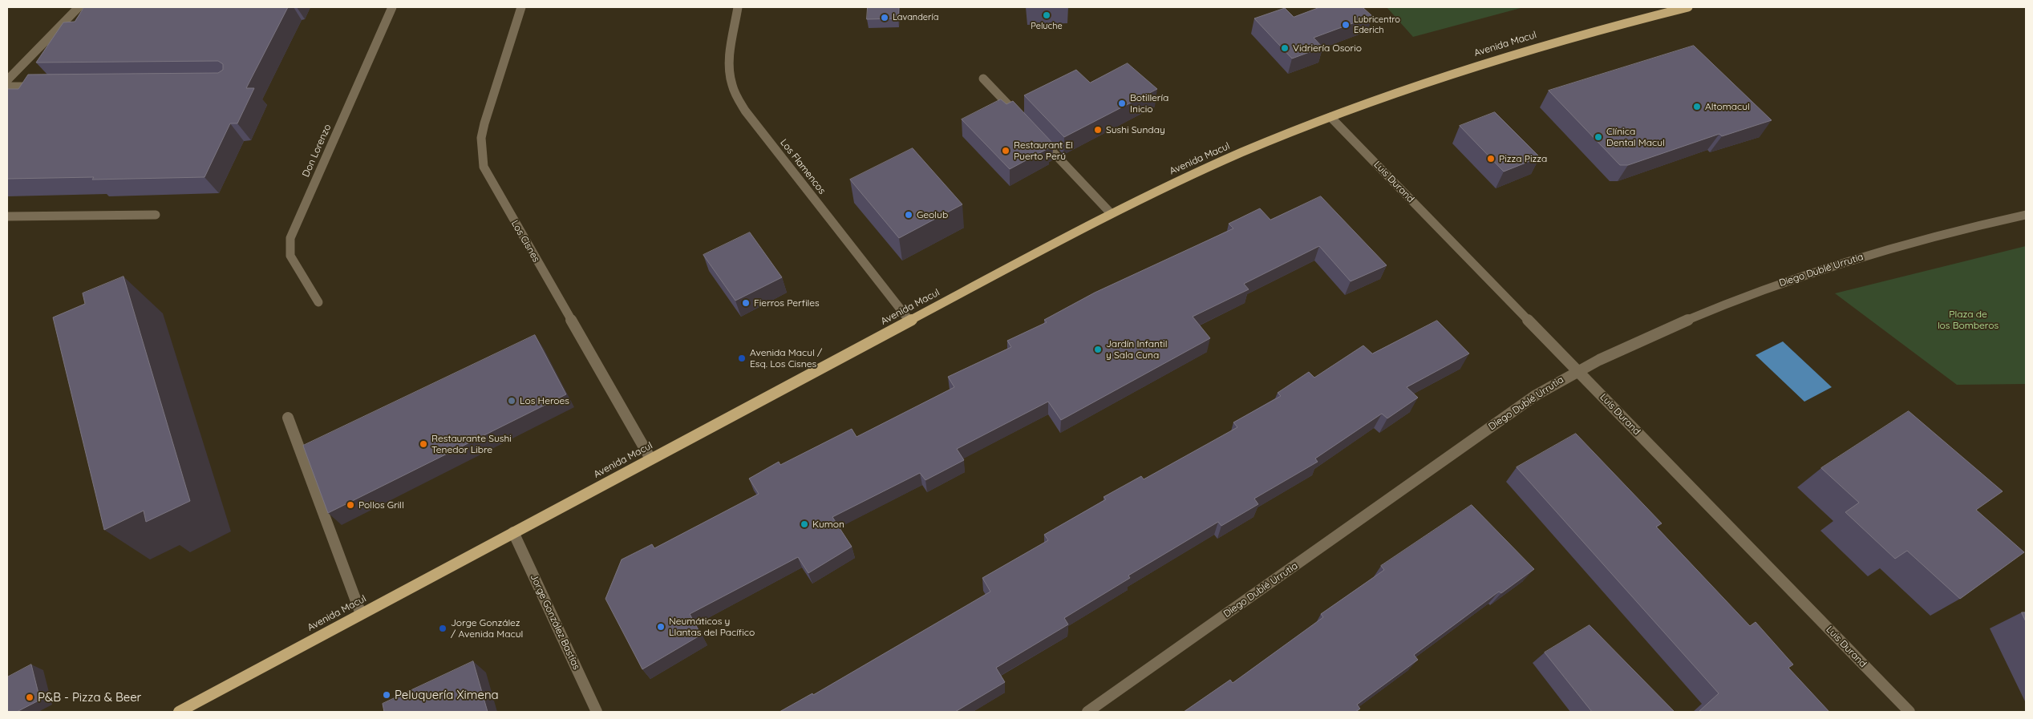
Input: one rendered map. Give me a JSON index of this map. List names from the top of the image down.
{
  "streets": {
    "main road": ["Avenida Macul"],
    "street": [
      "Don Lorenzo",
      "Los Flamencos",
      "Luis Durand",
      "Los Cisnes",
      "Diego Dublé Urrutia",
      "Jorge González Bastías"
    ]
  },
  "crossings": [
    ["Avenida Macul", "Los Flamencos"],
    ["Avenida Macul", "Luis Durand"],
    ["Avenida Macul", "Los Cisnes"],
    ["Avenida Macul", "Jorge González Bastías"],
    ["Luis Durand", "Diego Dublé Urrutia"]
  ],
  "parks": ["Plaza de los Bomberos"],
  "places": [
    "Peluche",
    "Lavandería",
    "Lubricentro Ederich",
    "Vidriería Osorio",
    "Botillería Inicio",
    "Altomacul",
    "Sushi Sunday",
    "Clínica Dental Macul",
    "Restaurant El Puerto Perú",
    "Pizza Pizza",
    "Geolub",
    "Fierros Perfiles",
    "Jardín Infantil y Sala Cuna",
    "Avenida Macul / Esq. Los Cisnes",
    "Los Heroes",
    "Restaurante Sushi Tenedor Libre",
    "Pollos Grill",
    "Kumon",
    "Neumáticos y Llantas del Pacífico",
    "Jorge González / Avenida Macul",
    "Peluquería Ximena",
    "P&B - Pizza & Beer"
  ]
}
